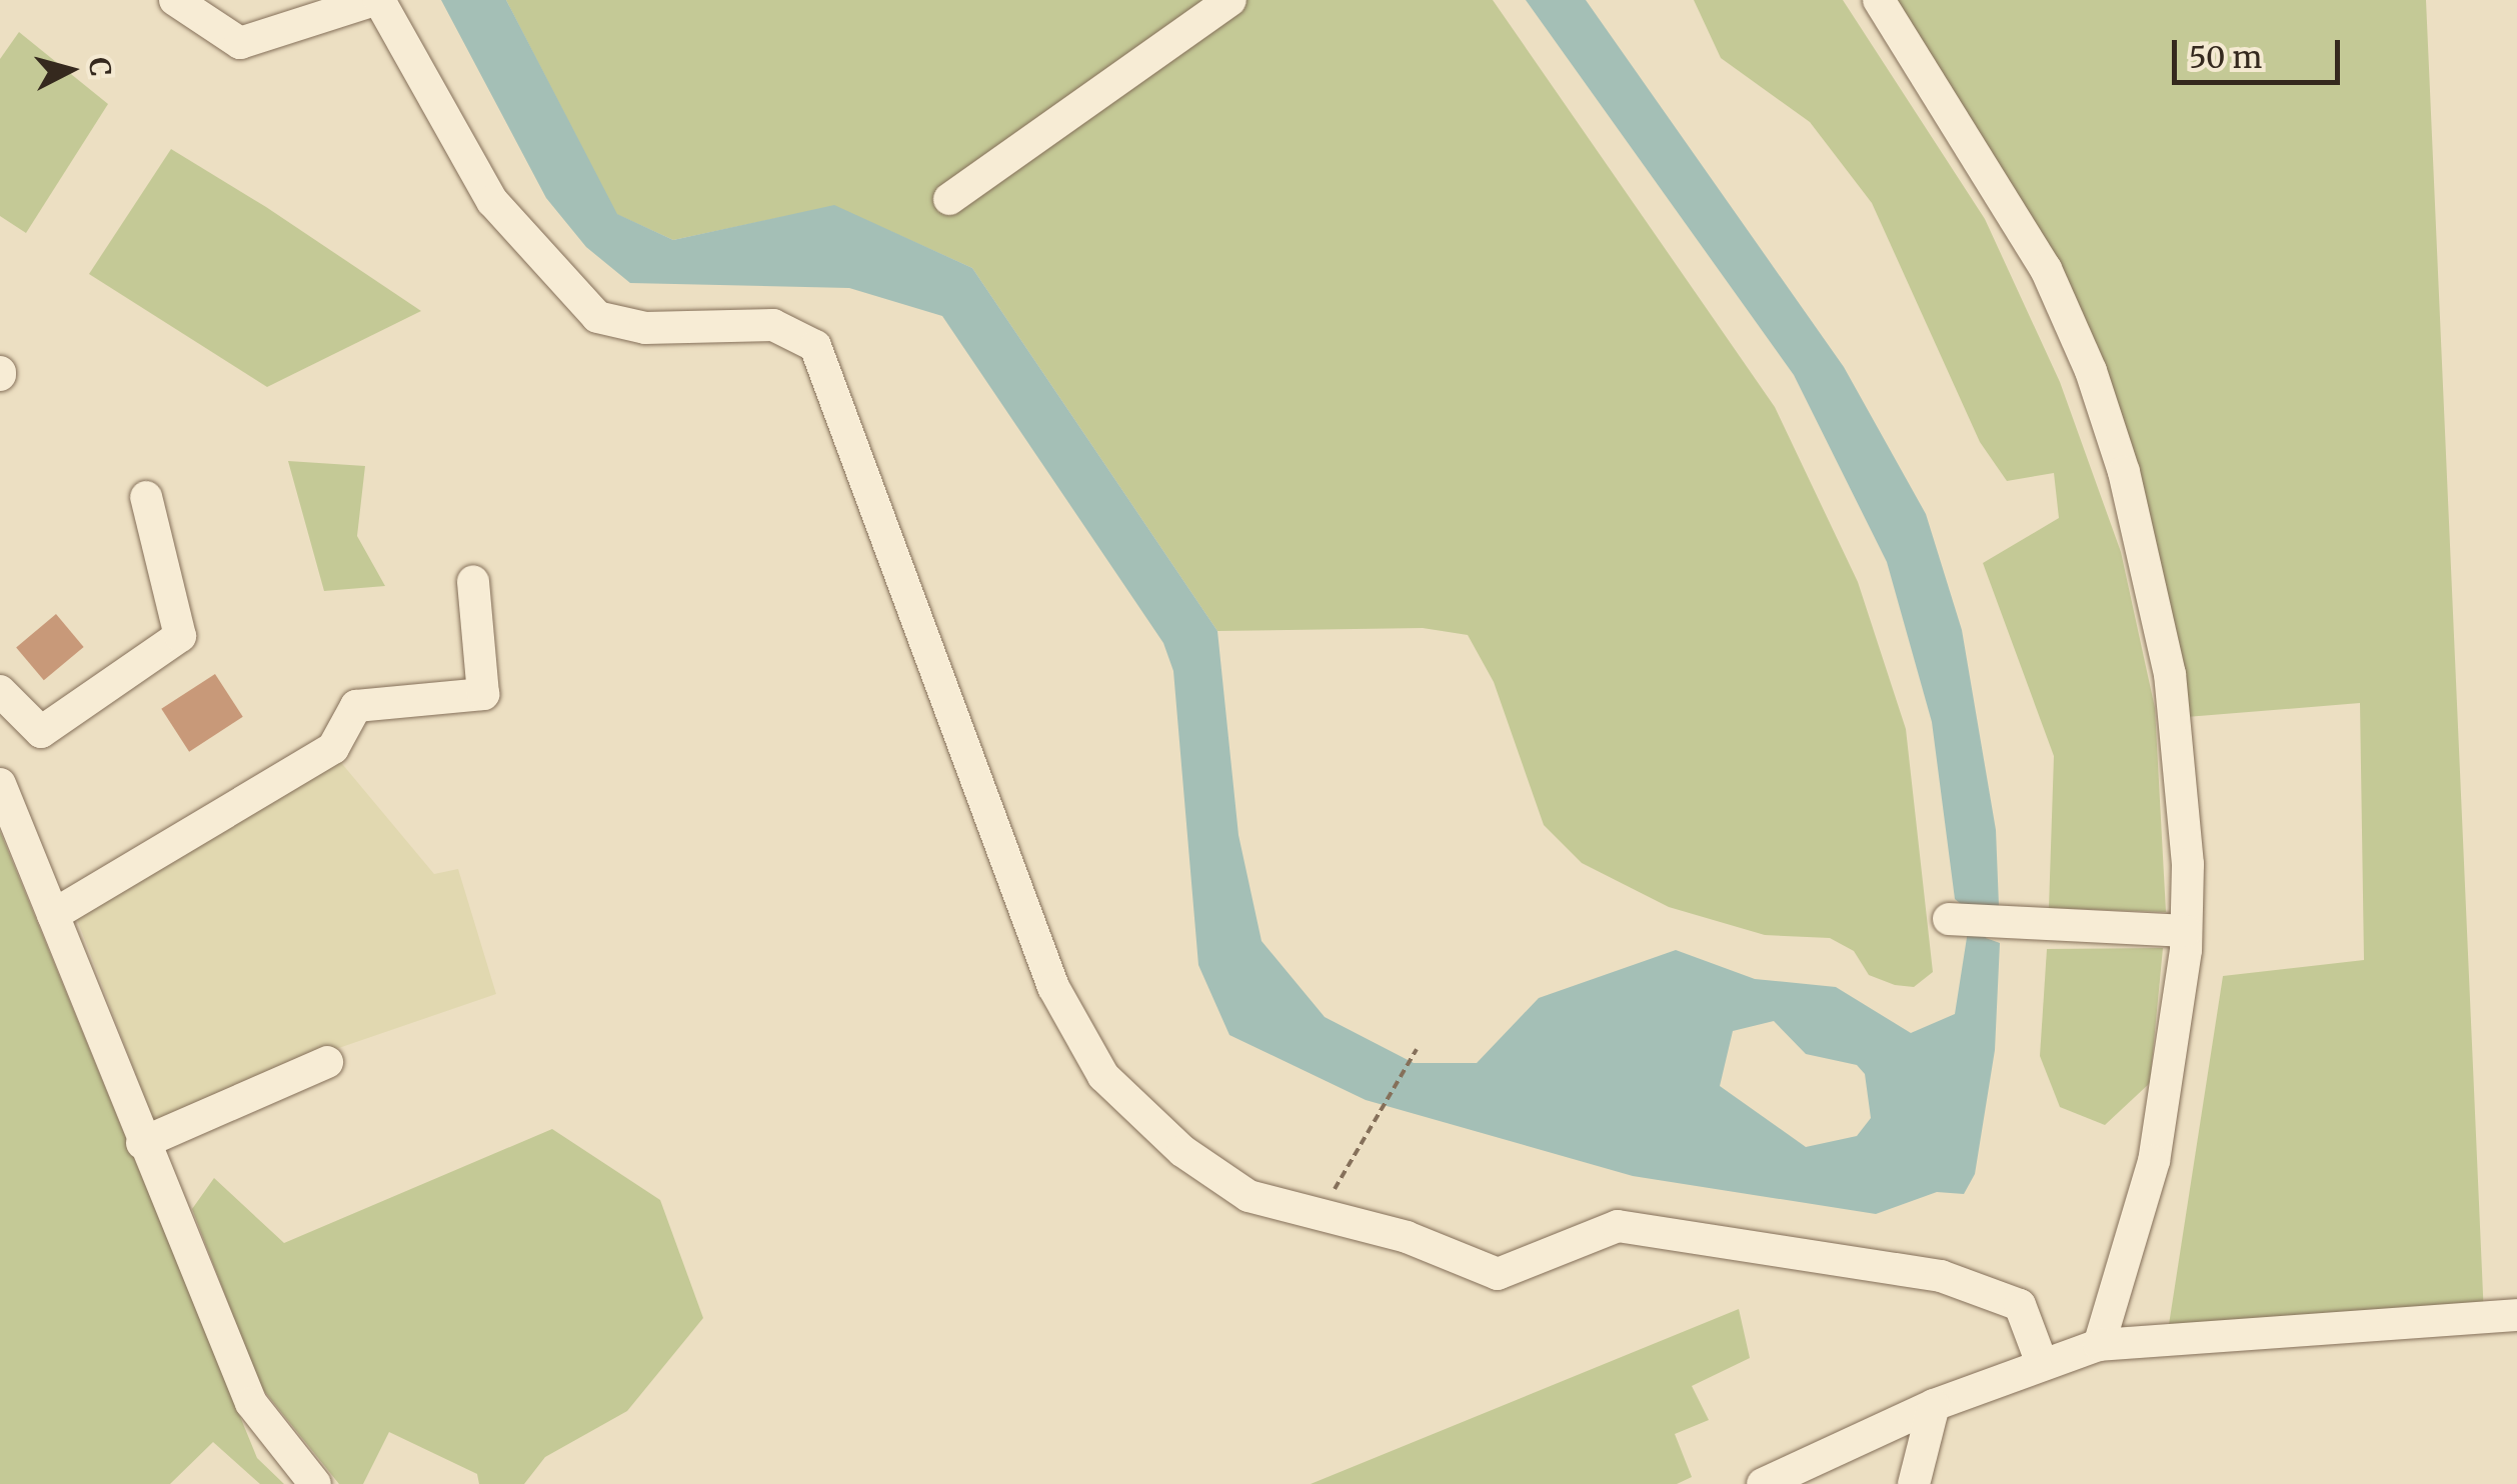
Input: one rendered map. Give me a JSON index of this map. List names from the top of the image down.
{
  "scale_bar": "50 m",
  "north": "right"
}
